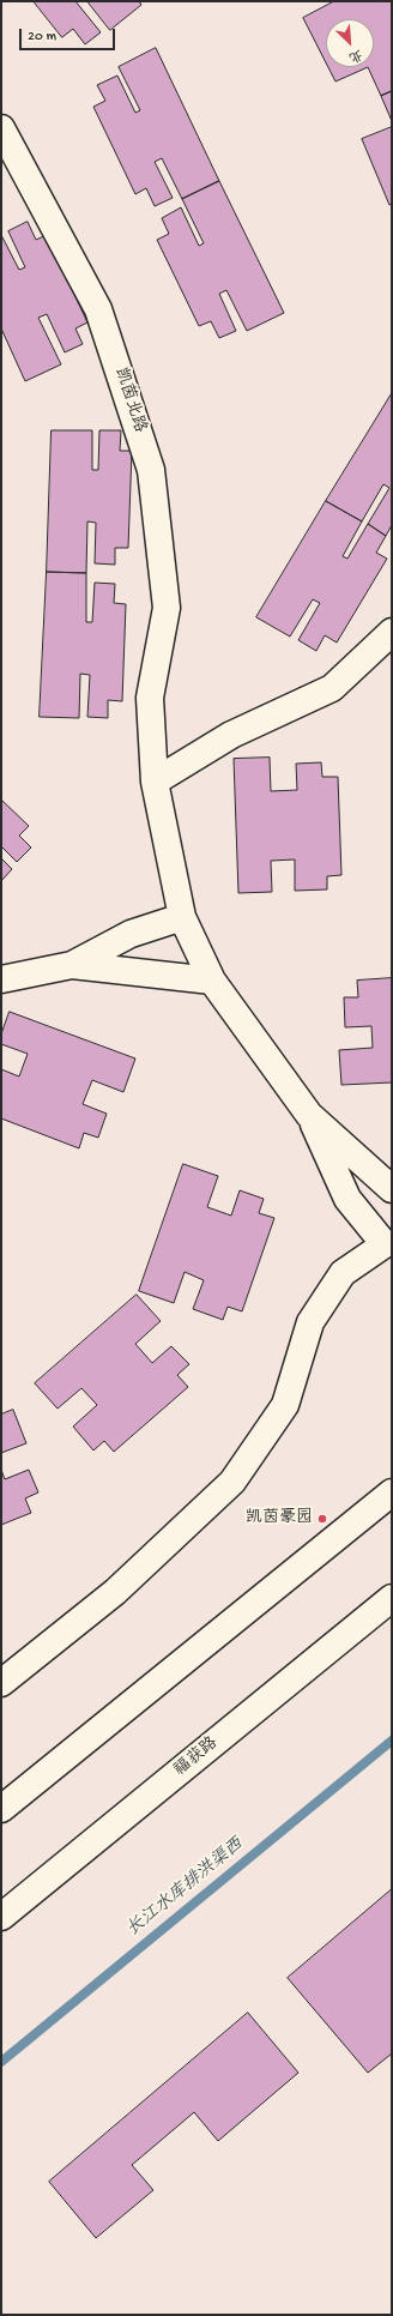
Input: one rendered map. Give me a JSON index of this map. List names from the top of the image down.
{
  "streets": {
    "street": ["凯茵北路", "福获路"]
  },
  "water": ["长江水库排洪渠西"],
  "places": ["凯茵豪园"],
  "scale_bar": "20 m",
  "north": "bottom right"
}
